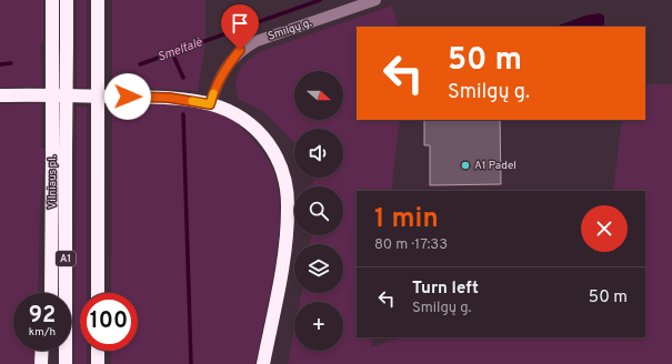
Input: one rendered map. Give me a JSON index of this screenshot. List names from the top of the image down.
{
  "streets": {
    "highway": ["Vilniaus pl.", "A1"],
    "street": ["Smilgų g."]
  },
  "water": ["Smeltalė"],
  "places": ["A1 Padel"],
  "north": "right",
  "page": {
    "turn": ["50 m", "Smilgų g."],
    "map_buttons": "+",
    "heading": ["1 min", "80 m · 17:33"],
    "list": [
      {
        "name": "Turn left",
        "note": "Smilgų g.",
        "value": "50 m"
      }
    ],
    "speed": "92 km/h",
    "limit": "100"
  }
}
